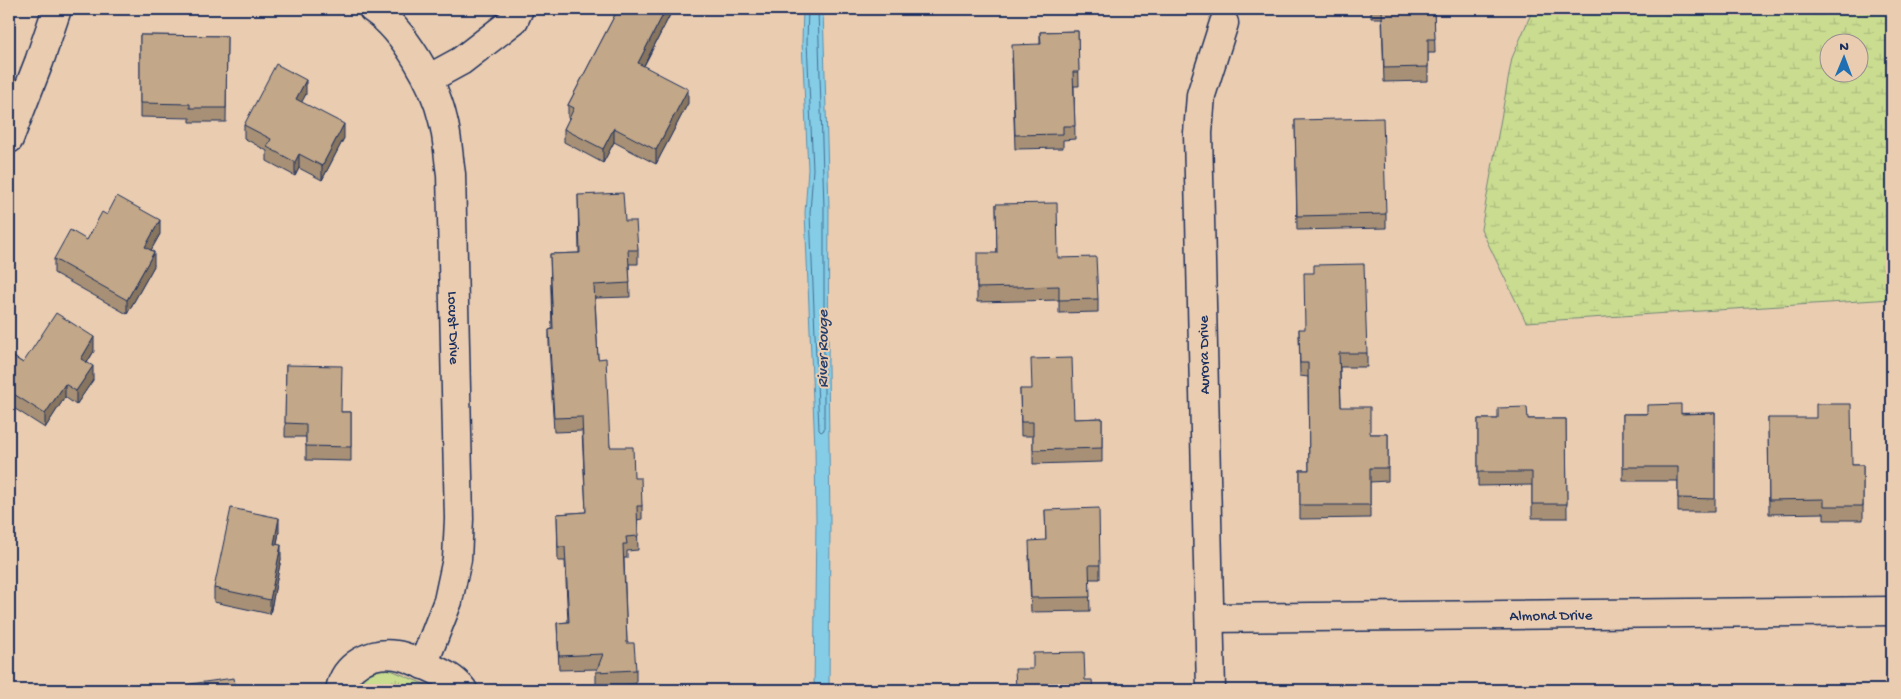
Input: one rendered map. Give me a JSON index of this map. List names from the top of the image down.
{
  "streets": {
    "street": ["Locust Drive", "Aurora Drive", "Almond Drive"]
  },
  "crossings": [
    ["Aurora Drive", "Almond Drive"]
  ],
  "water": ["River Rouge"],
  "north": "top"
}
